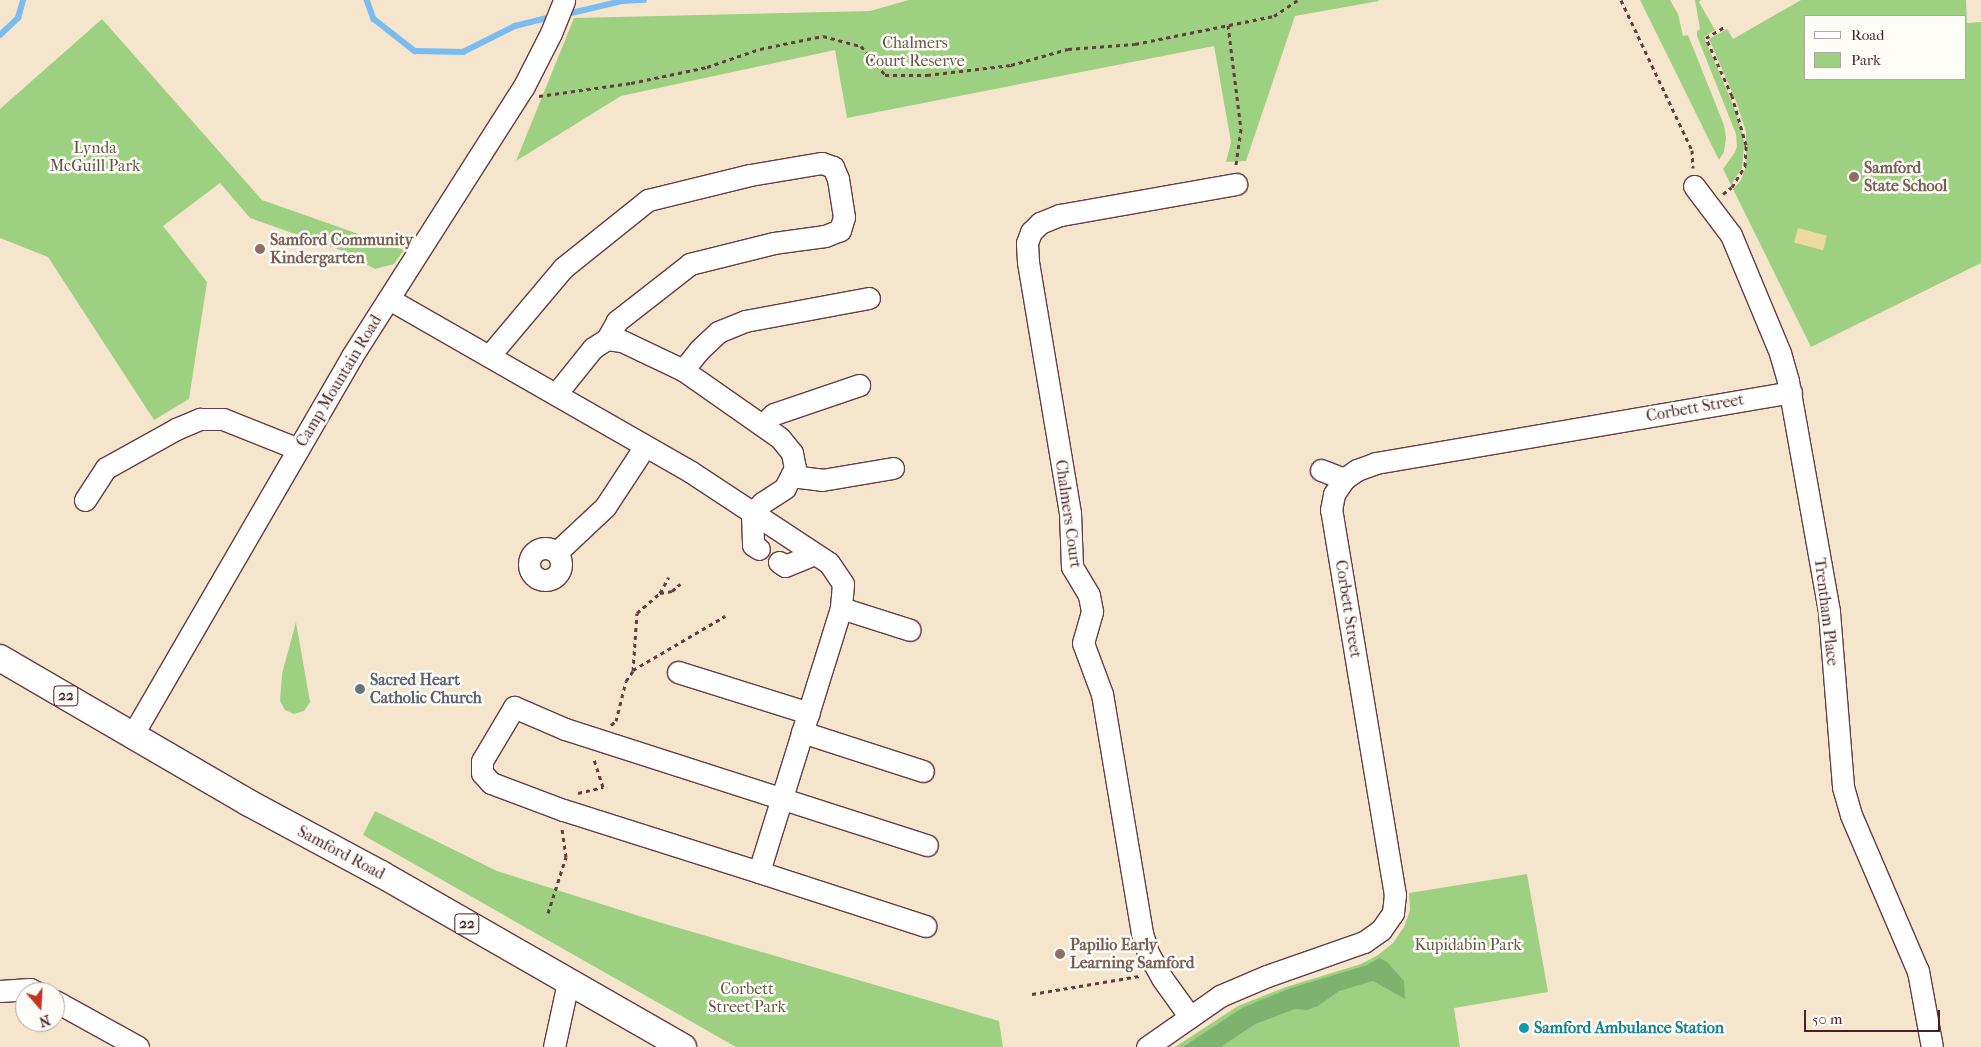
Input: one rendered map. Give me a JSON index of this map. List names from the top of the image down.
{
  "streets": {
    "main road": ["22", "Samford Road"],
    "street": [
      "Camp Mountain Road",
      "Corbett Street",
      "Chalmers Court",
      "Trentham Place"
    ]
  },
  "crossings": [
    ["Camp Mountain Road", "Samford Road"],
    ["Corbett Street", "Chalmers Court"],
    ["Corbett Street", "Trentham Place"]
  ],
  "parks": [
    "Chalmers Court Reserve",
    "Lynda McGuill Park",
    "Kupidabin Park",
    "Corbett Street Park"
  ],
  "places": [
    "Samford State School",
    "Samford Community Kindergarten",
    "Sacred Heart Catholic Church",
    "Papilio Early Learning Samford",
    "Samford Ambulance Station"
  ],
  "legend": ["Road", "Park"],
  "scale_bar": "50 m",
  "north": "bottom"
}
